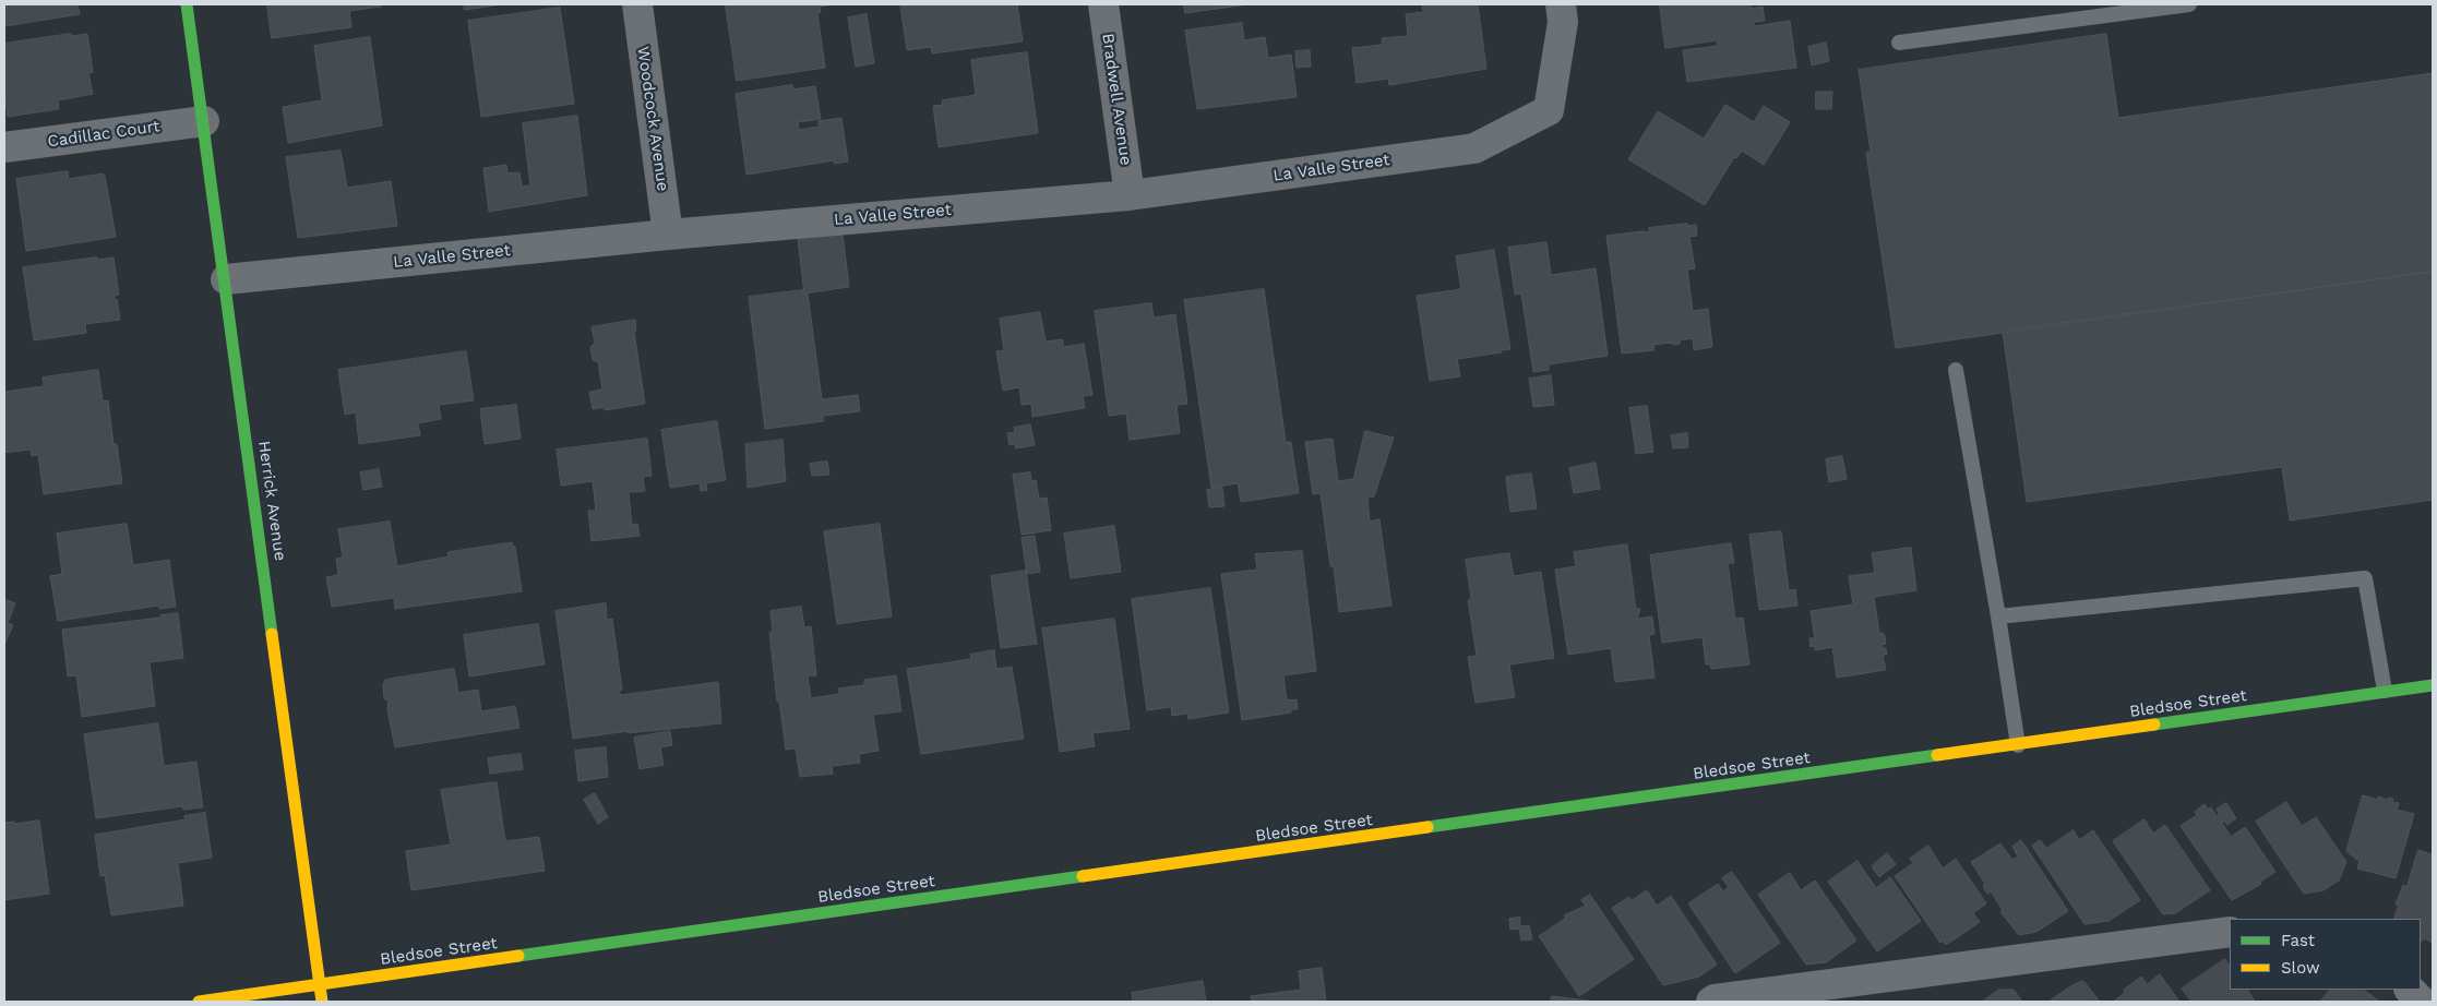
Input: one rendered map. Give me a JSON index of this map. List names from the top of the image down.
{
  "streets": {
    "street": [
      "Bradwell Avenue",
      "Woodcock Avenue",
      "Cadillac Court",
      "La Valle Street",
      "Herrick Avenue",
      "Bledsoe Street"
    ]
  },
  "crossings": [
    ["Bradwell Avenue", "La Valle Street"],
    ["Woodcock Avenue", "La Valle Street"],
    ["Cadillac Court", "Herrick Avenue"],
    ["La Valle Street", "Herrick Avenue"],
    ["Herrick Avenue", "Bledsoe Street"]
  ],
  "legend": ["Fast", "Slow"]
}
